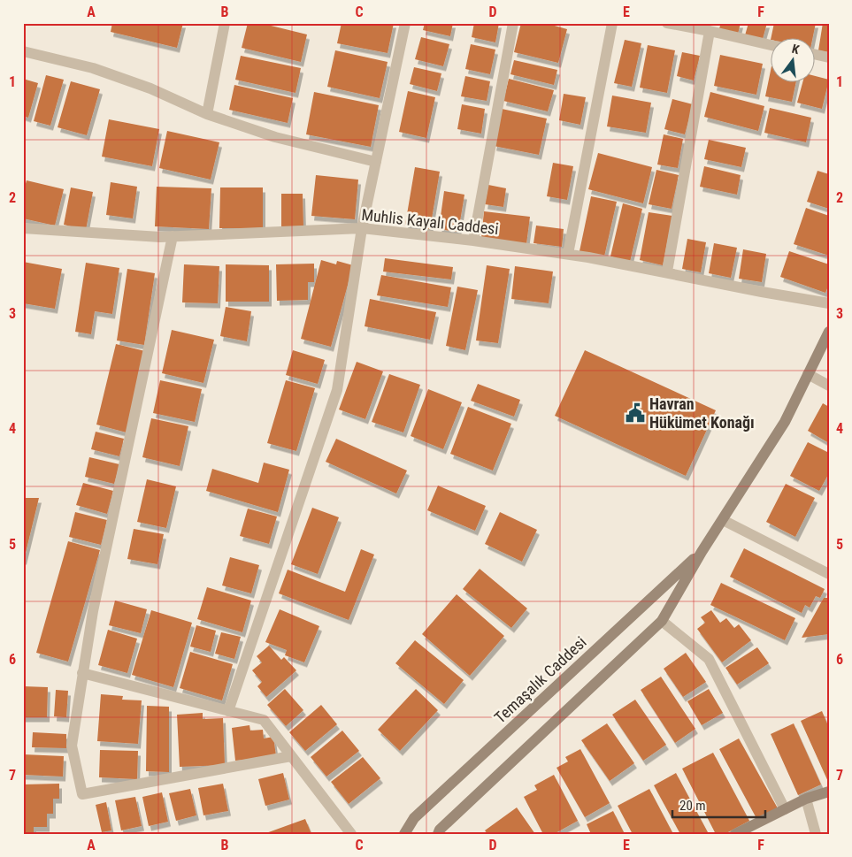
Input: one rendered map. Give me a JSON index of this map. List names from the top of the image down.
{
  "streets": {
    "street": ["Muhlis Kayalı Caddesi", "Temaşalık Caddesi"]
  },
  "places": {
    "public building": ["Havran Hükümet Konağı"]
  },
  "scale_bar": "20 m",
  "north": "top",
  "grid": {
    "columns": [
      "A",
      "B",
      "C",
      "D",
      "E",
      "F"
    ],
    "rows": [
      "1",
      "2",
      "3",
      "4",
      "5",
      "6",
      "7"
    ]
  }
}
